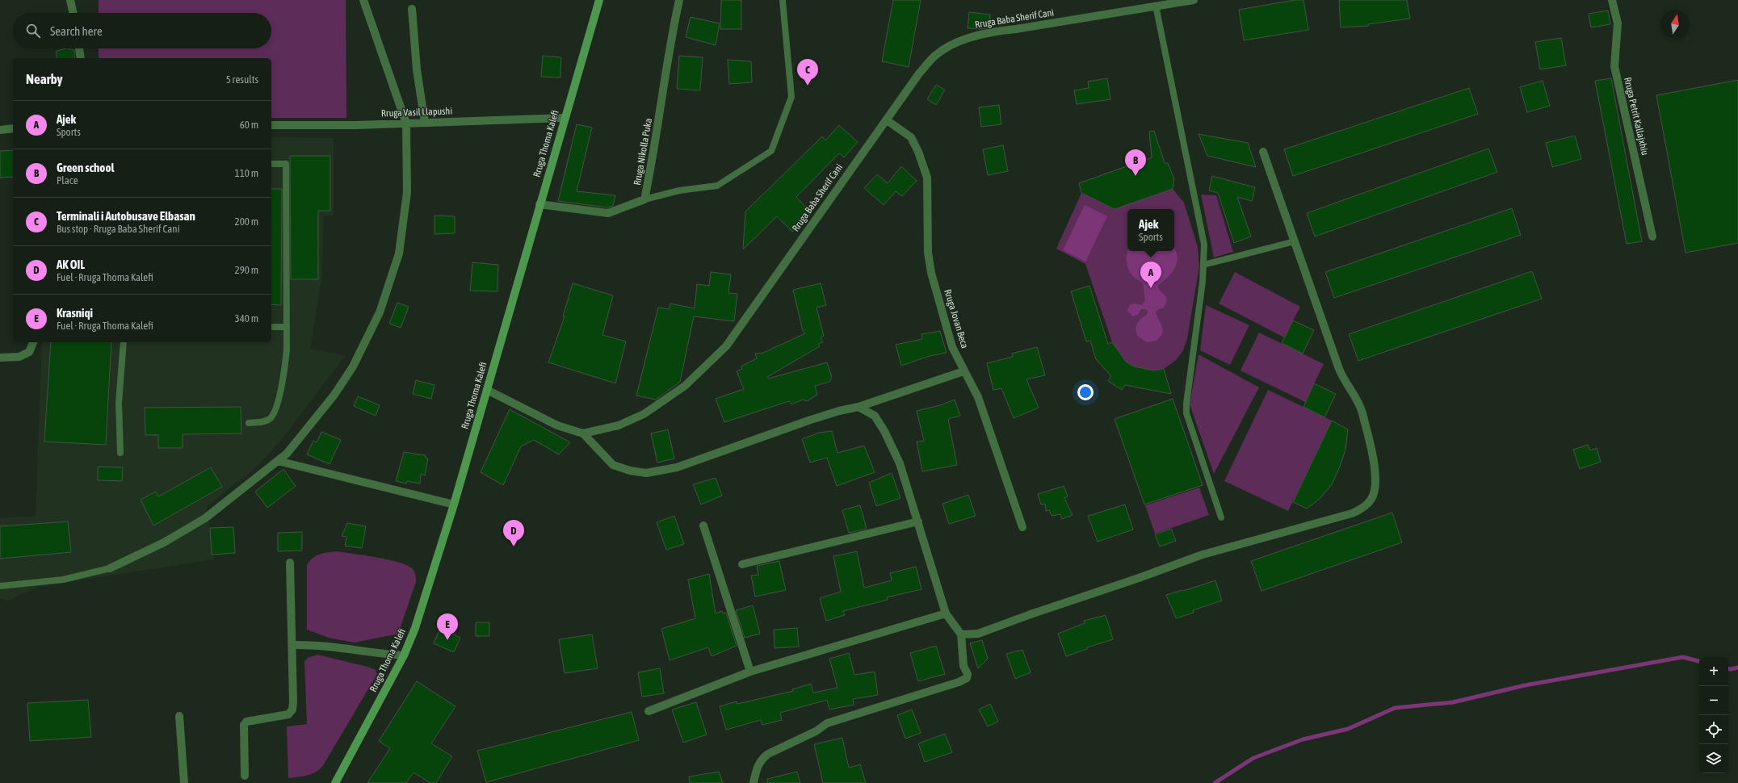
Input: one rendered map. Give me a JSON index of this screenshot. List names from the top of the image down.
{
  "streets": {
    "main road": ["Rruga Thoma Kalefi"],
    "street": [
      "Rruga Baba Sherif Cani",
      "Rruga Vasil Llapushi",
      "Rruga Petrit Kallajxhiu",
      "Rruga Nikolla Puka",
      "Rruga Jovan Beca"
    ]
  },
  "crossings": [
    ["Rruga Baba Sherif Cani", "Rruga Jovan Beca"],
    ["Rruga Vasil Llapushi", "Rruga Thoma Kalefi"],
    ["Rruga Thoma Kalefi", "Rruga Nikolla Puka"]
  ],
  "north": "top",
  "page": {
    "search": "Search here",
    "heading": ["Nearby", "5 results"],
    "pins": [
      "C",
      "B",
      "A",
      "D",
      "E"
    ],
    "list": [
      {
        "mark": "A",
        "name": "Ajek",
        "note": "Sports",
        "value": "60 m"
      },
      {
        "mark": "B",
        "name": "Green school",
        "note": "Place",
        "value": "110 m"
      },
      {
        "mark": "C",
        "name": "Terminali i Autobusave Elbasan",
        "note": "Bus stop · Rruga Baba Sherif Cani",
        "value": "200 m"
      },
      {
        "mark": "D",
        "name": "AK OIL",
        "note": "Fuel · Rruga Thoma Kalefi",
        "value": "290 m"
      },
      {
        "mark": "E",
        "name": "Krasniqi",
        "note": "Fuel · Rruga Thoma Kalefi",
        "value": "340 m"
      }
    ],
    "popup": ["Ajek", "Sports"],
    "map_buttons": ["+", "−"]
  }
}
